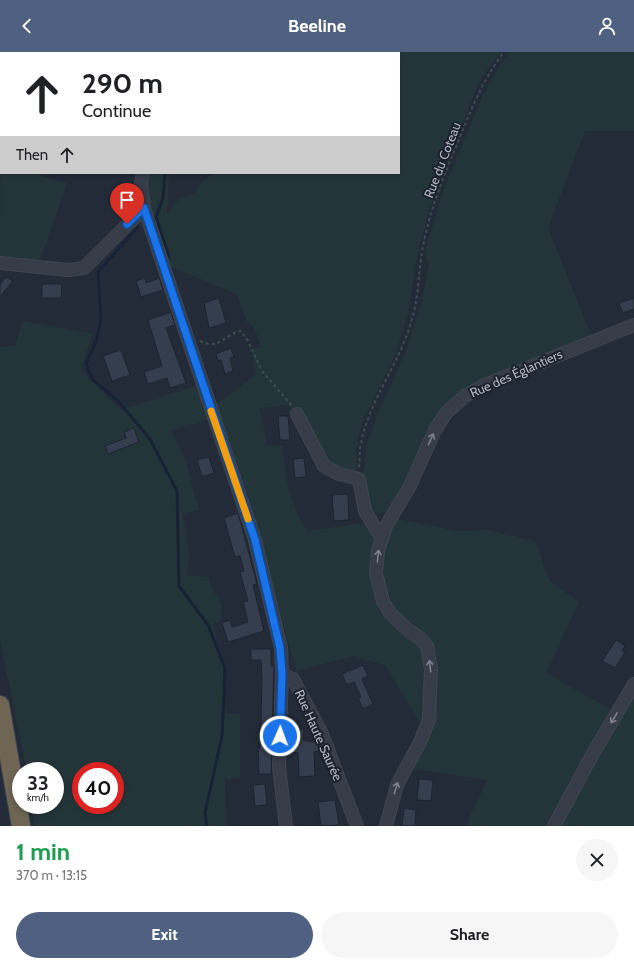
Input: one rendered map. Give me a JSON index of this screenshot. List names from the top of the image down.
{
  "streets": {
    "street": ["Rue des Églantiers", "Rue Haute Saurée"],
    "path": ["Rue du Coteau"]
  },
  "one_way": ["Rue des Églantiers"],
  "page": {
    "header": "Beeline",
    "turn": ["290 m", "Continue"],
    "then": "Then",
    "speed": "33 km/h",
    "limit": "40",
    "heading": ["1 min", "370 m · 13:15"],
    "buttons": ["Exit", "Share"]
  }
}
